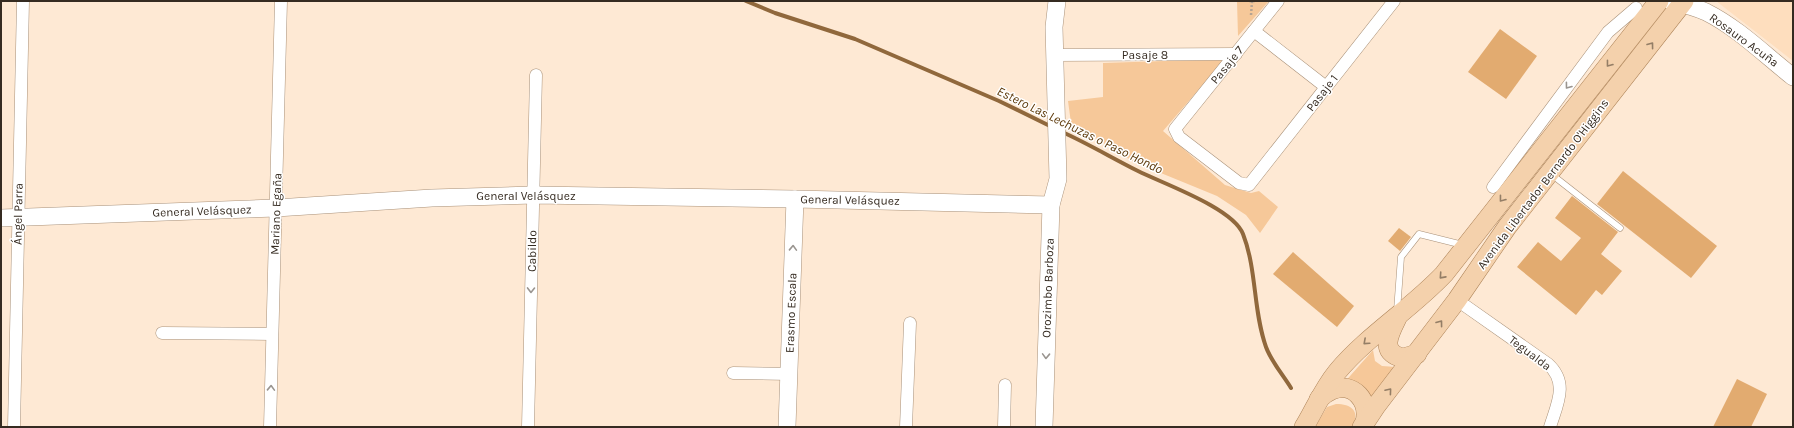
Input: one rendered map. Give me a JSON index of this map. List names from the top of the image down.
{
  "streets": {
    "main road": ["Avenida Libertador Bernardo O'Higgins"],
    "street": [
      "Rosauro Acuña",
      "Pasaje 8",
      "Pasaje 7",
      "Pasaje 1",
      "General Velásquez",
      "Ángel Parra",
      "Mariano Egaña",
      "Cabildo",
      "Orozimbo Barboza",
      "Erasmo Escala",
      "Tegualda"
    ]
  },
  "crossings": [
    ["Rosauro Acuña", "Avenida Libertador Bernardo O'Higgins"],
    ["Pasaje 8", "Pasaje 7"],
    ["Pasaje 8", "Orozimbo Barboza"],
    ["Pasaje 7", "Pasaje 1"],
    ["Avenida Libertador Bernardo O'Higgins", "Tegualda"],
    ["General Velásquez", "Ángel Parra"],
    ["General Velásquez", "Mariano Egaña"],
    ["General Velásquez", "Cabildo"],
    ["General Velásquez", "Orozimbo Barboza"],
    ["General Velásquez", "Erasmo Escala"]
  ],
  "one_way": ["Cabildo"],
  "water": ["Estero Las Lechuzas o Paso Hondo"]
}
